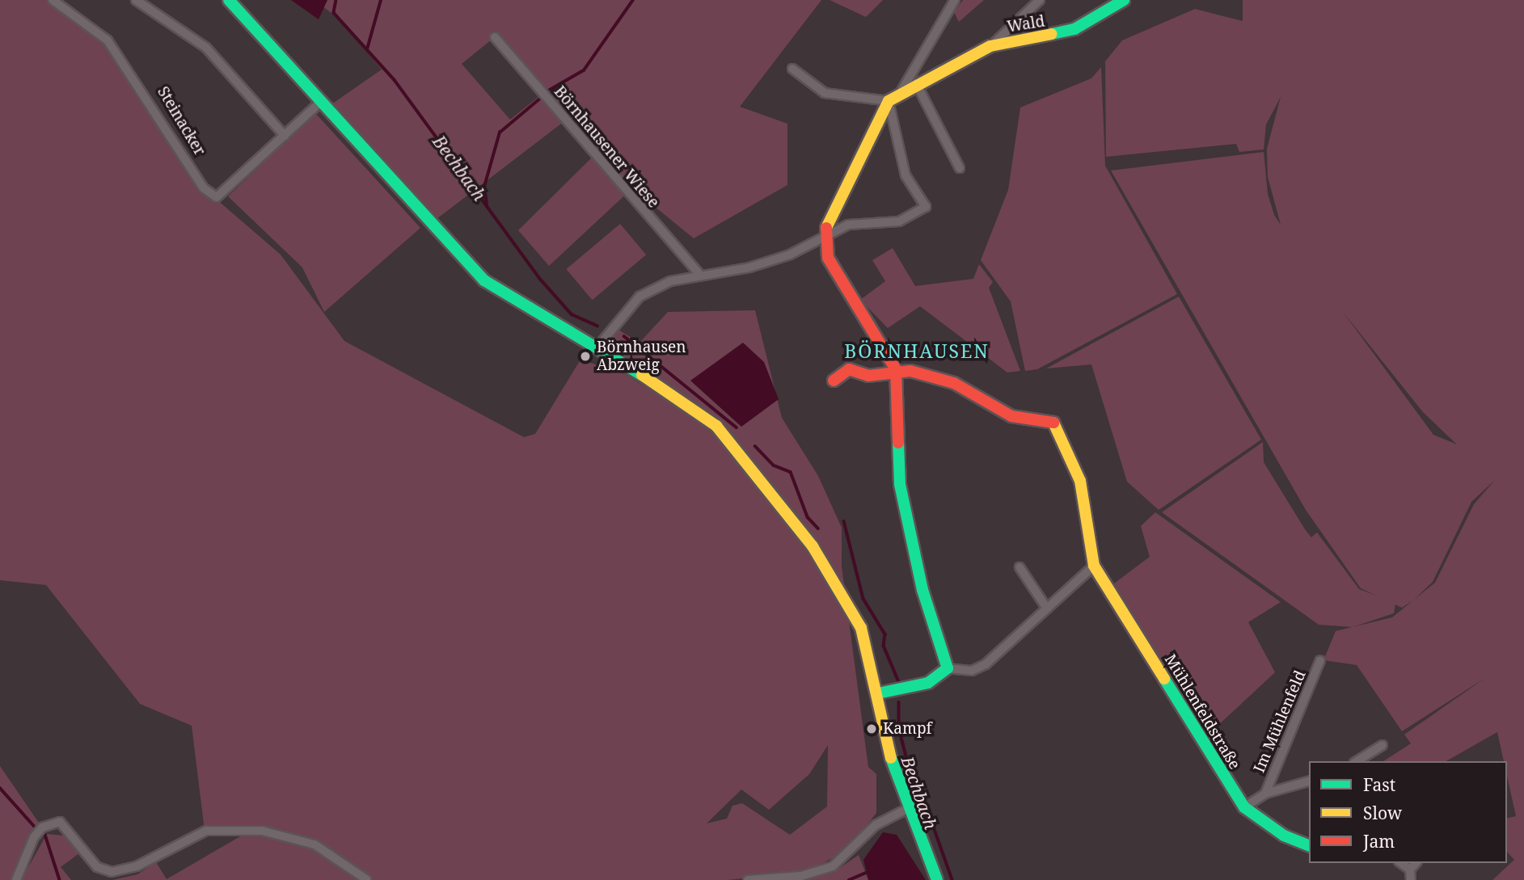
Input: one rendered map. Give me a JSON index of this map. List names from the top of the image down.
{
  "streets": {
    "street": [
      "Wald",
      "Steinacker",
      "Börnhausener Wiese",
      "Mühlenfeldstraße",
      "Im Mühlenfeld"
    ]
  },
  "crossings": [
    ["Mühlenfeldstraße", "Im Mühlenfeld"]
  ],
  "districts": ["BÖRNHAUSEN"],
  "water": ["Bechbach"],
  "places": ["Börnhausen Abzweig", "Kampf"],
  "legend": ["Fast", "Slow", "Jam"]
}
